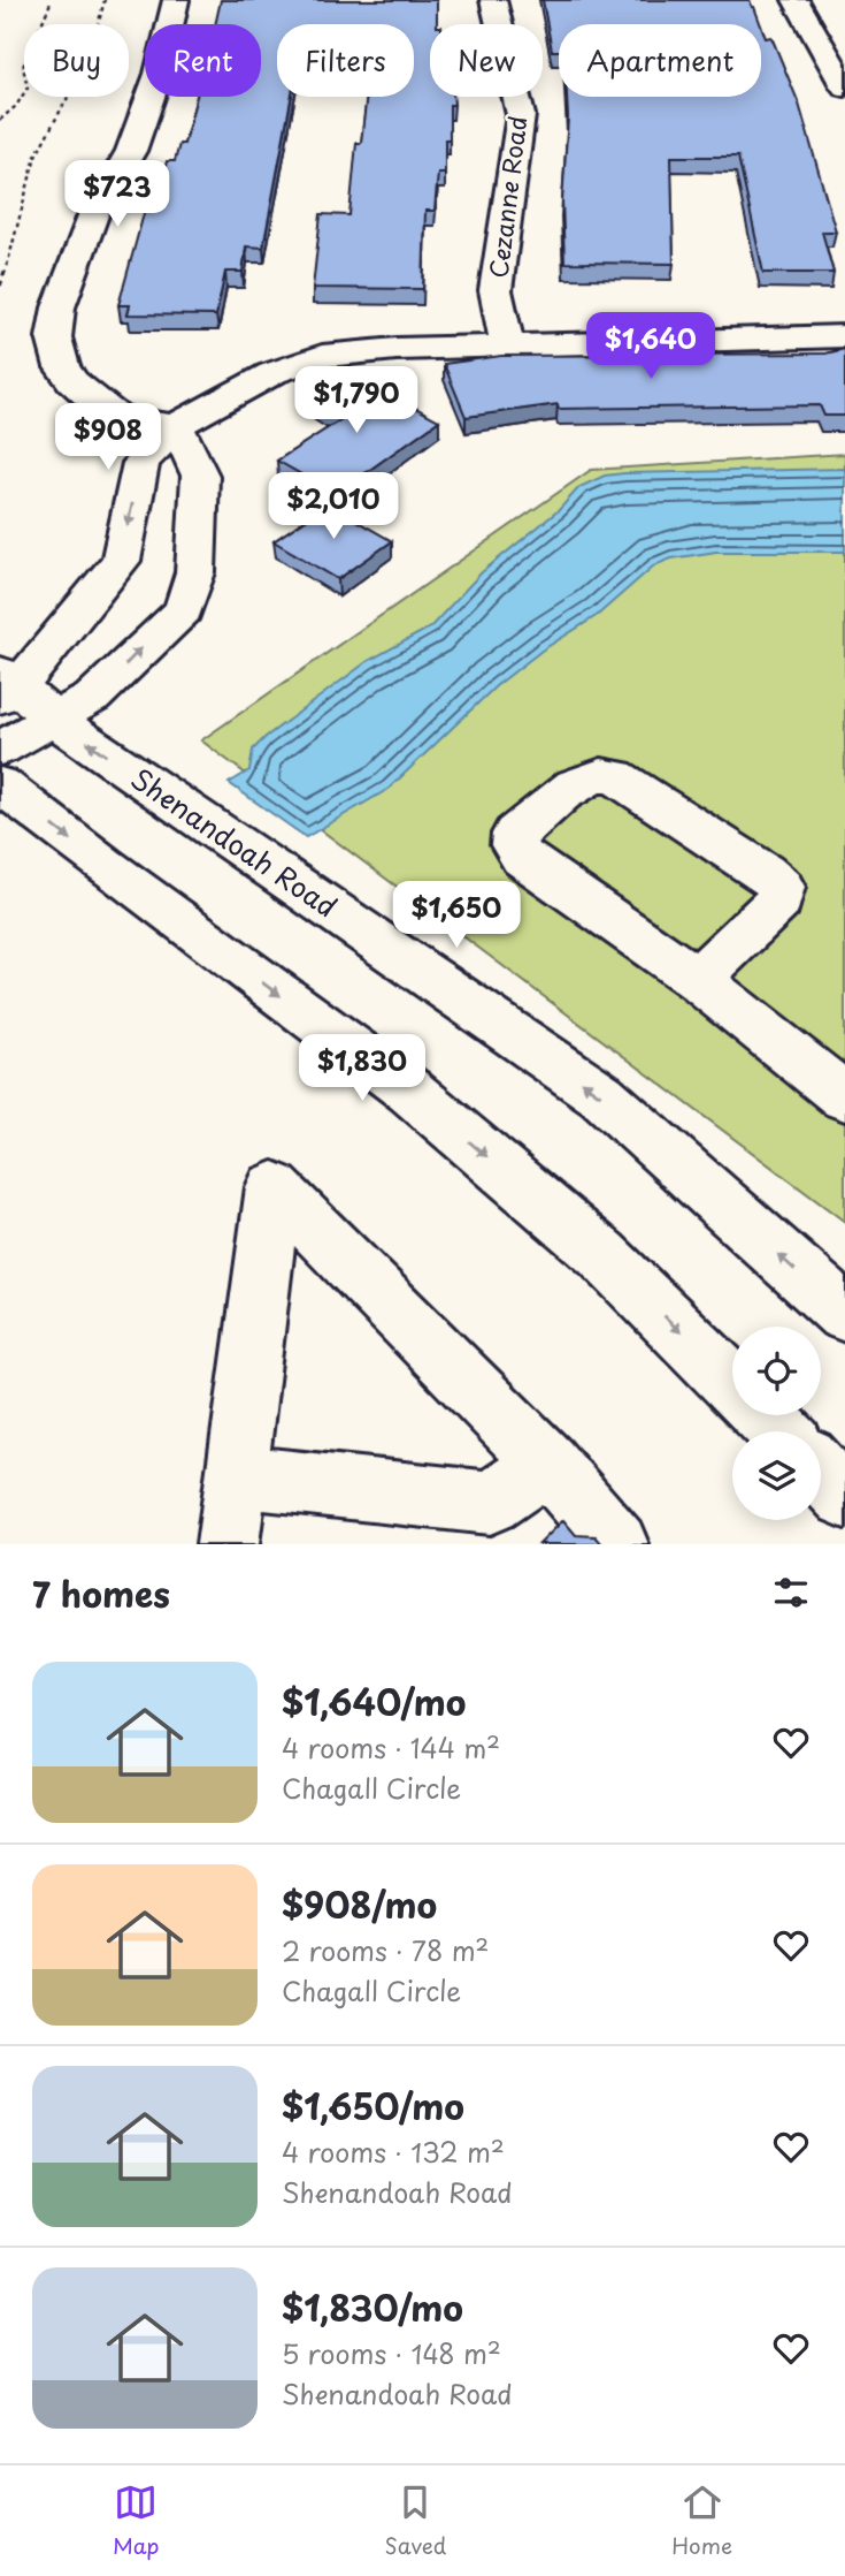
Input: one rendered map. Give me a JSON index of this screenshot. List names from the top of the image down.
{
  "streets": {
    "street": ["Cezanne Road", "Shenandoah Road"]
  },
  "page": {
    "chip": [
      "Buy",
      "Rent",
      "Filters",
      "New",
      "Apartment"
    ],
    "price": [
      "$723",
      "$1,640",
      "$1,790",
      "$908",
      "$2,010",
      "$1,650",
      "$1,830"
    ],
    "heading": "7 homes",
    "list": [
      {
        "name": "$1,640/mo",
        "note": "4 rooms · 144 m² · Chagall Circle"
      },
      {
        "name": "$908/mo",
        "note": "2 rooms · 78 m² · Chagall Circle"
      },
      {
        "name": "$1,650/mo",
        "note": "4 rooms · 132 m² · Shenandoah Road"
      },
      {
        "name": "$1,830/mo",
        "note": "5 rooms · 148 m² · Shenandoah Road"
      }
    ],
    "tabs": ["Map", "Saved", "Home"]
  }
}
